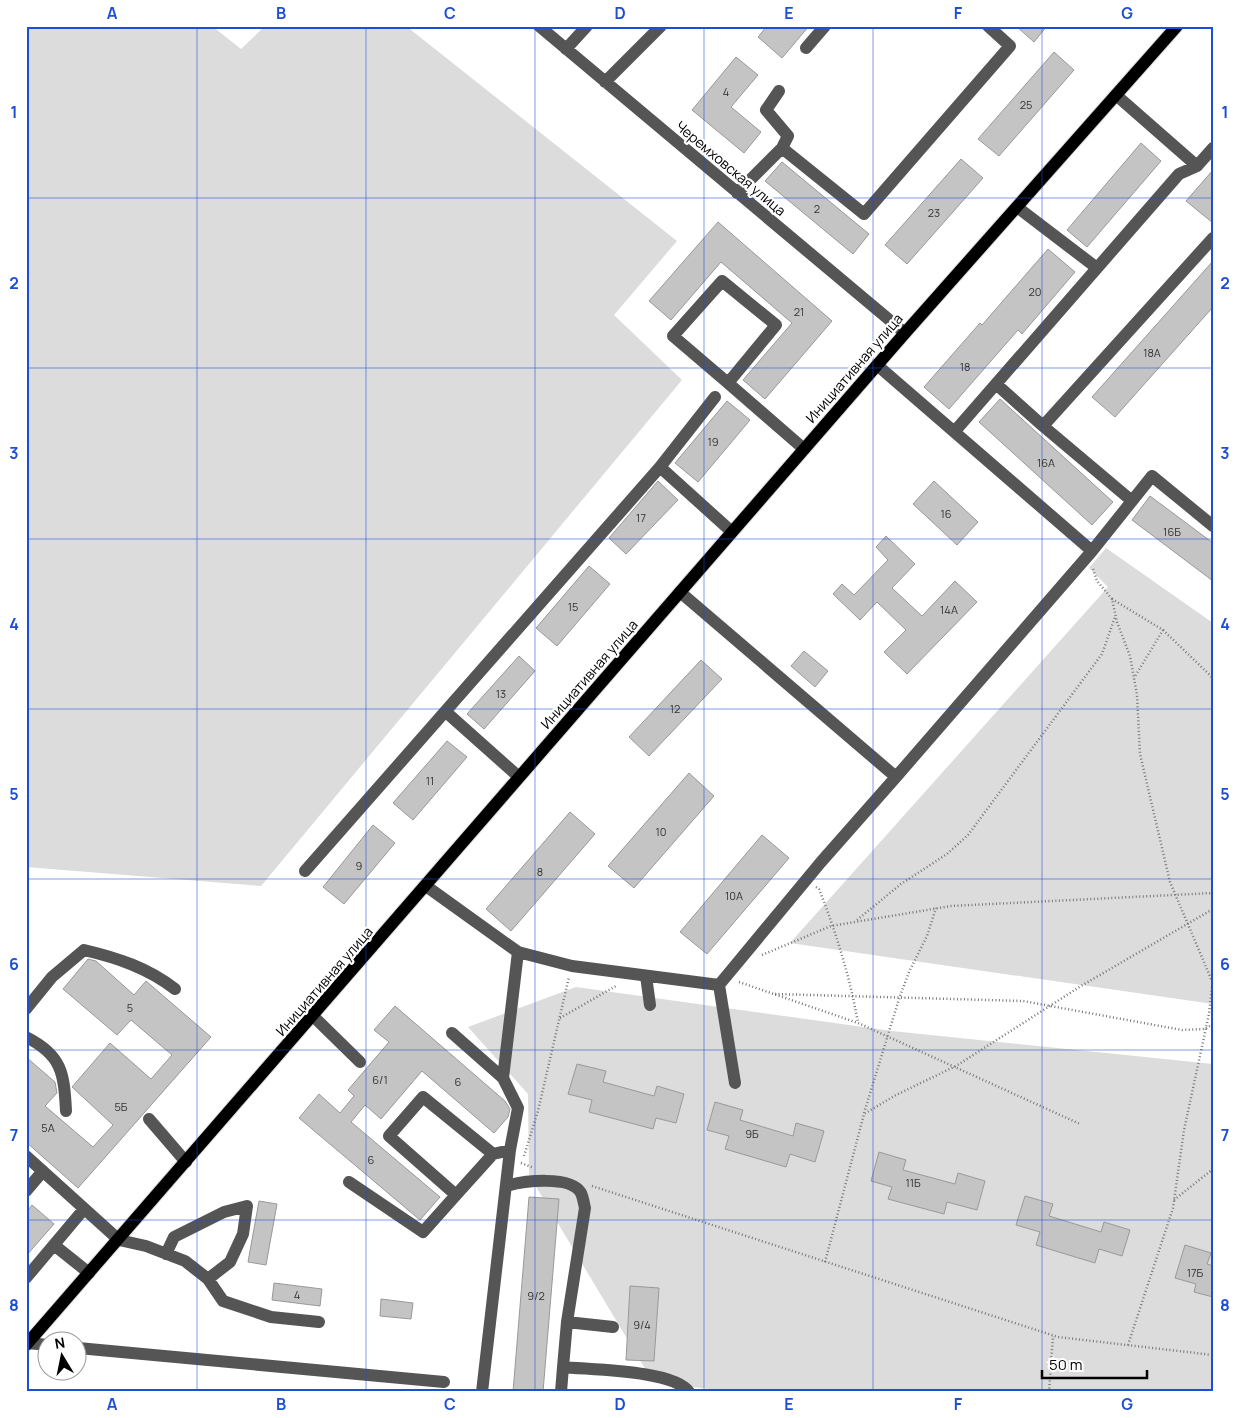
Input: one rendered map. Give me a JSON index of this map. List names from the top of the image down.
{
  "streets": {
    "main road": ["Инициативная улица"],
    "street": ["Черемховская улица"]
  },
  "crossings": [
    ["Черемховская улица", "Инициативная улица"]
  ],
  "house_numbers": [
    "4",
    "25",
    "2",
    "23",
    "20",
    "21",
    "18А",
    "18",
    "19",
    "16А",
    "16",
    "17",
    "16Б",
    "15",
    "14А",
    "13",
    "12",
    "11",
    "10",
    "9",
    "8",
    "10А",
    "5",
    "6/1",
    "6",
    "5Б",
    "5А",
    "9Б",
    "6",
    "11Б",
    "17Б",
    "4",
    "9/2",
    "9/4"
  ],
  "scale_bar": "50 m",
  "north": "top",
  "grid": {
    "columns": [
      "A",
      "B",
      "C",
      "D",
      "E",
      "F",
      "G"
    ],
    "rows": [
      "1",
      "2",
      "3",
      "4",
      "5",
      "6",
      "7",
      "8"
    ]
  }
}
